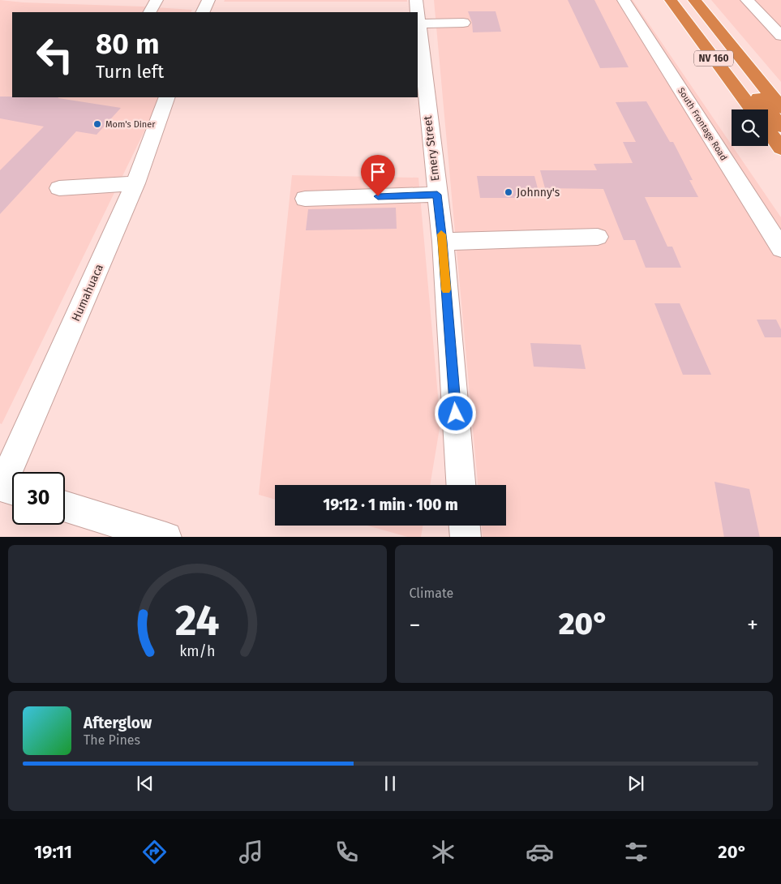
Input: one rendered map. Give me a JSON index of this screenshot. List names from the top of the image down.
{
  "streets": {
    "highway": ["NV 160"],
    "street": ["South Frontage Road", "Emery Street", "Humahuaca"]
  },
  "places": ["Mom's Diner", "Johnny's"],
  "page": {
    "turn": ["80 m", "Turn left"],
    "limit": "30",
    "trip": "19:12 · 1 min · 100 m",
    "tile": "Climate",
    "heat": ["−", "20°", "+"],
    "song": ["Afterglow", "The Pines"],
    "tabs": ["19:11", "20°"],
    "gauge": ["24", "km/h"]
  }
}
